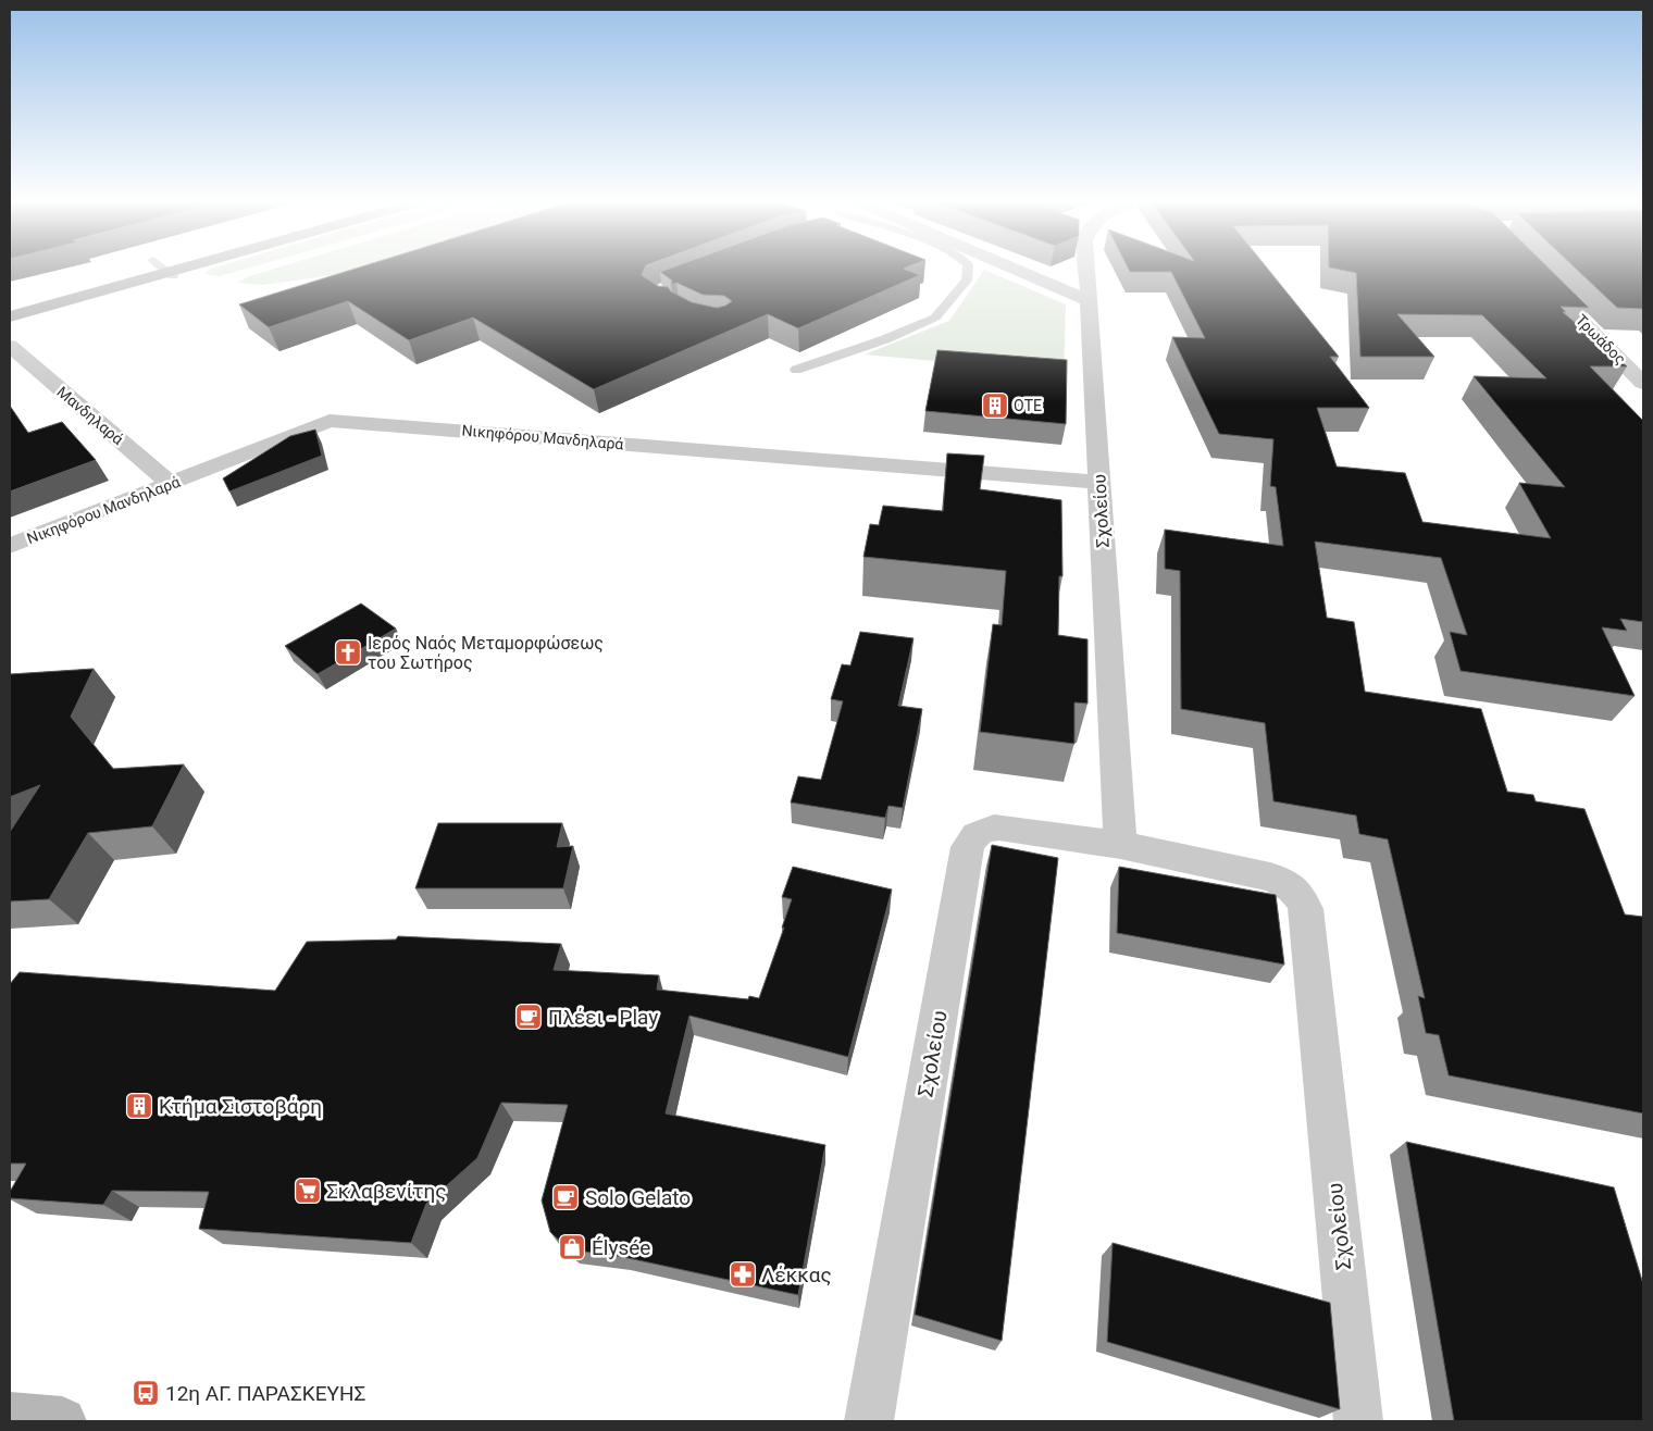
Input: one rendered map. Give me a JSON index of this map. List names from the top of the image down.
{
  "streets": {
    "street": [
      "Τρωάδος",
      "Μανδηλαρά",
      "Νικηφόρου Μανδηλαρά",
      "Σχολείου"
    ]
  },
  "crossings": [
    ["Μανδηλαρά", "Νικηφόρου Μανδηλαρά"],
    ["Νικηφόρου Μανδηλαρά", "Σχολείου"]
  ],
  "places": {
    "building": ["ΟΤΕ", "Κτήμα Σιστοβάρη"],
    "church": ["Ιερός Ναός Μεταμορφώσεως του Σωτήρος"],
    "cafe": ["Πλέει - Play", "Solo Gelato"],
    "supermarket": ["Σκλαβενίτης"],
    "shop": ["Élysée"],
    "pharmacy": ["Λέκκας"],
    "bus stop": ["12η ΑΓ. ΠΑΡΑΣΚΕΥΗΣ"]
  }
}
